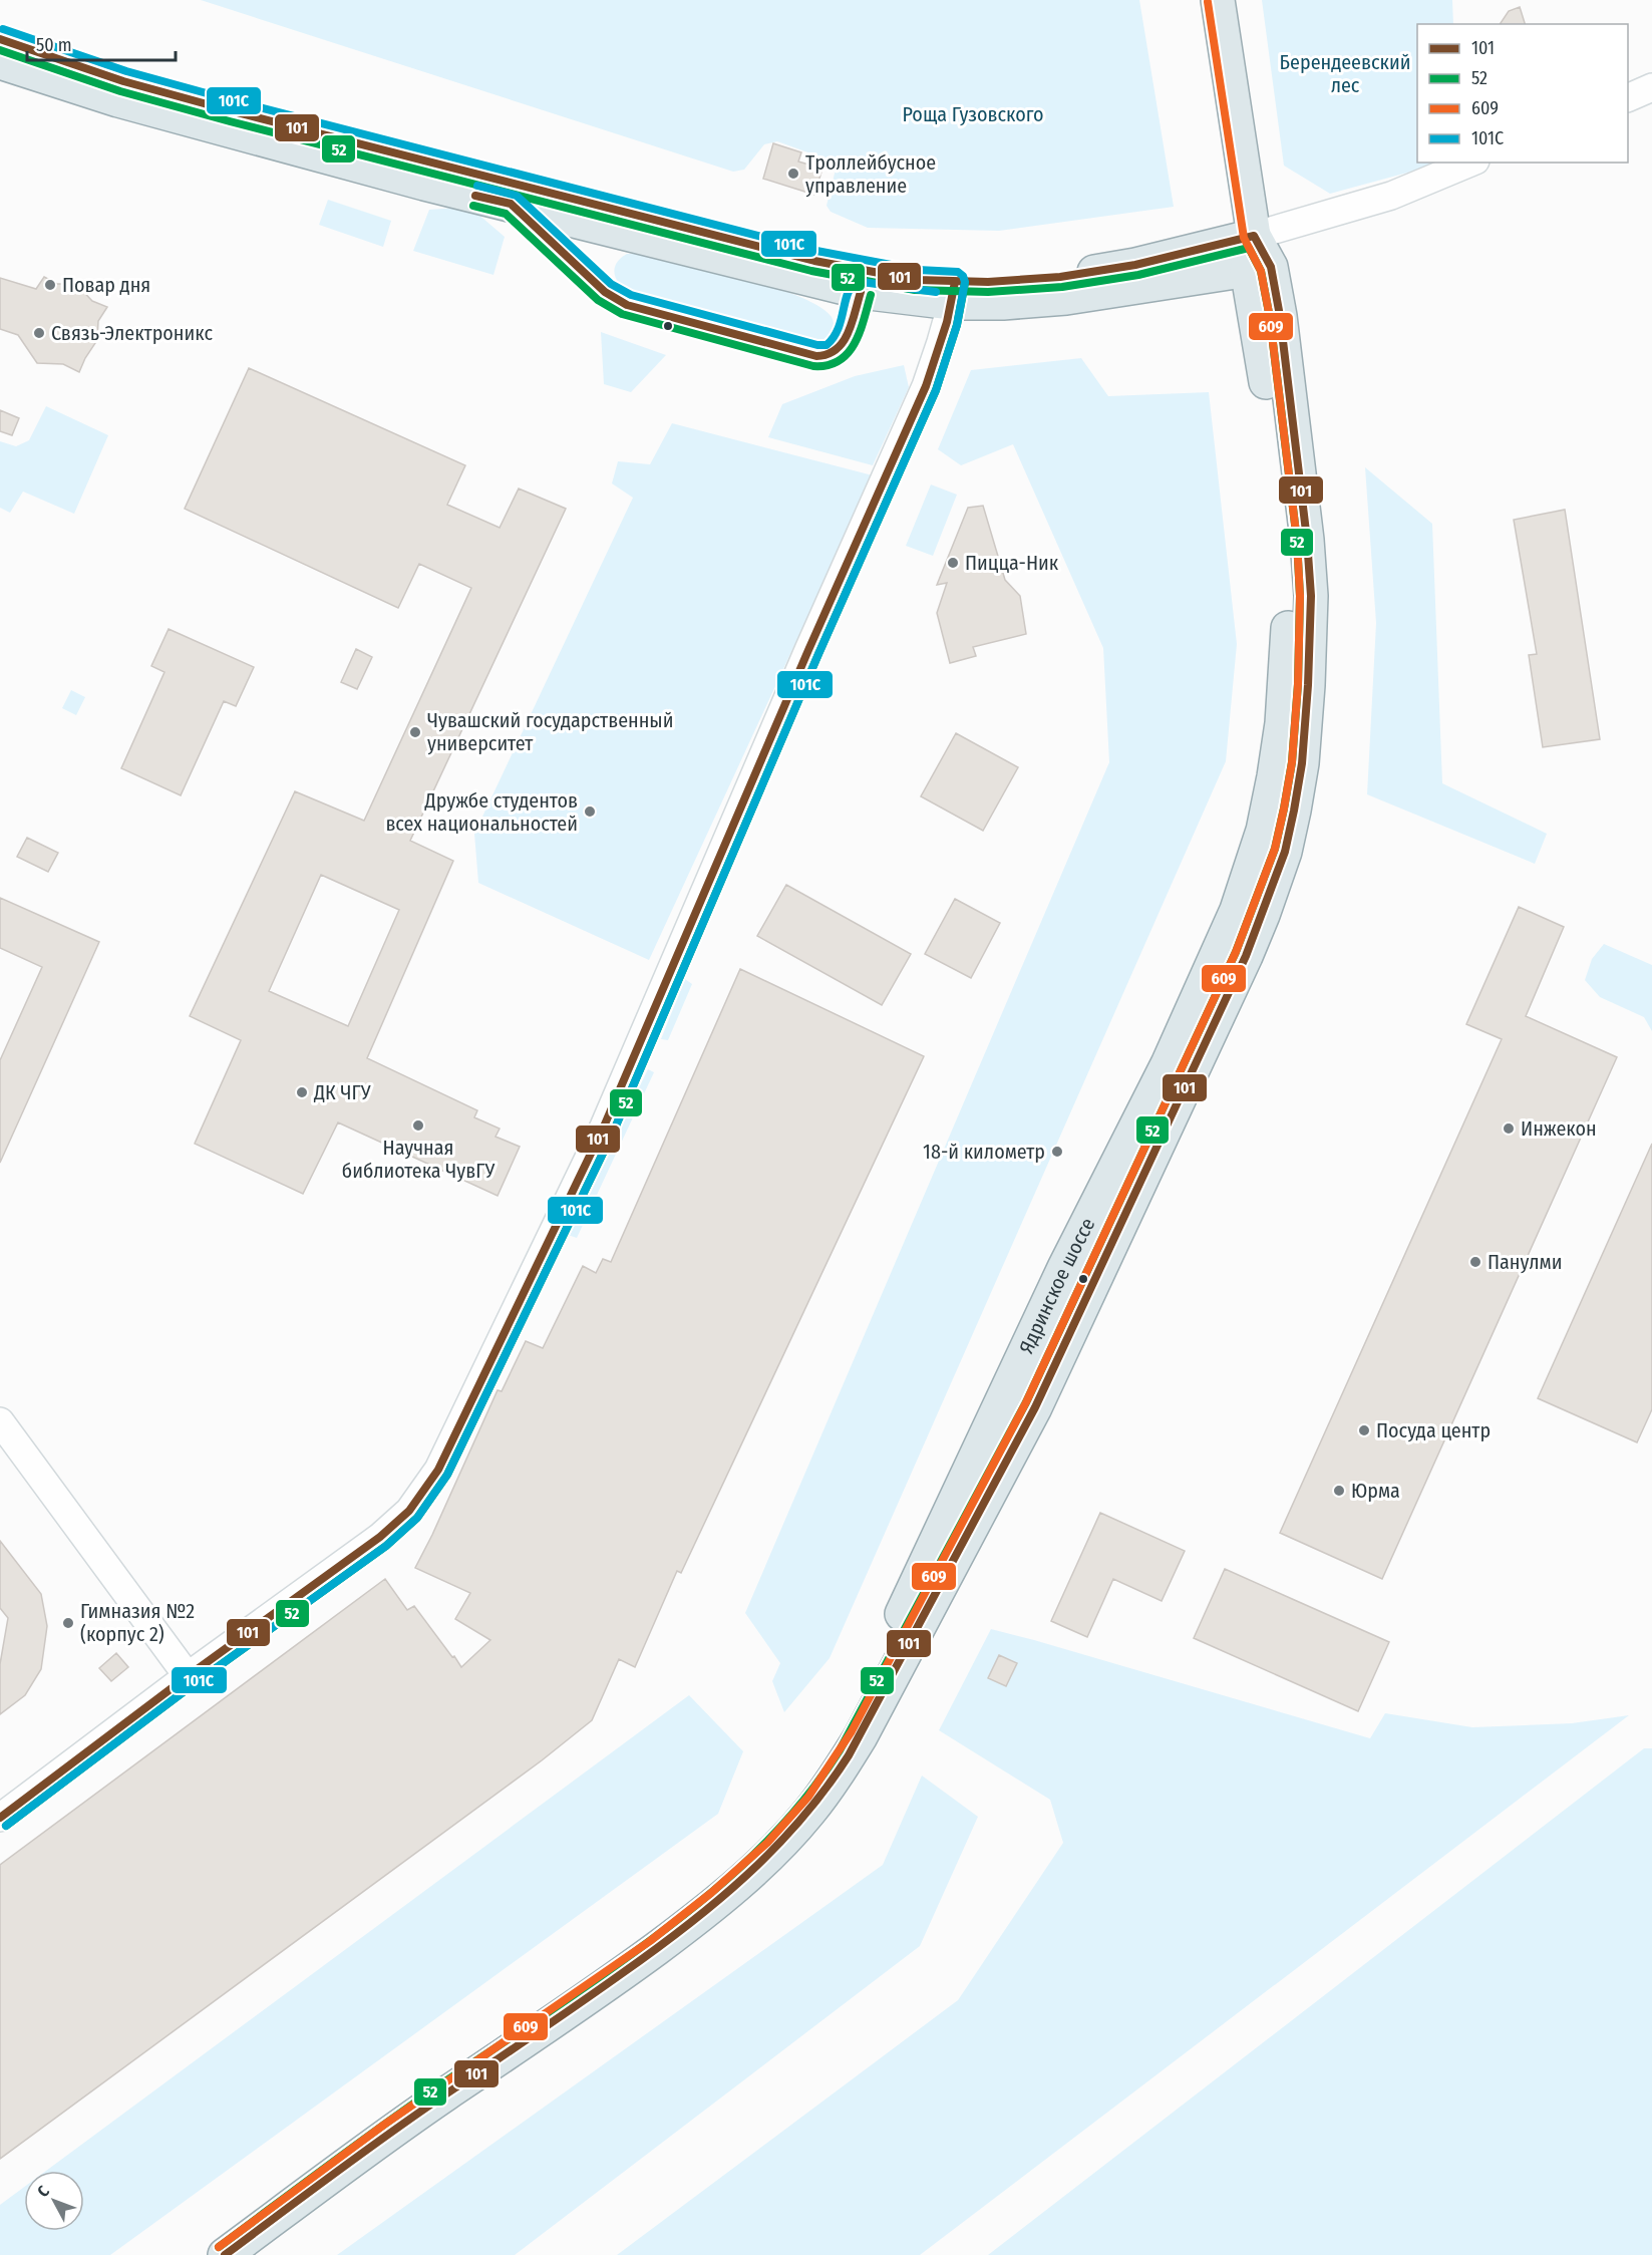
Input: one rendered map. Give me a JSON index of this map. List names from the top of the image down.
{
  "streets": {
    "main road": ["Ядринское шоссе"]
  },
  "parks": ["Берендеевский лес", "Роща Гузовского"],
  "places": [
    "Троллейбусное управление",
    "Повар дня",
    "Связь-Электроникс",
    "Пицца-Ник",
    "Чувашский государственный университет",
    "Дружбе студентов всех национальностей",
    "ДК ЧГУ",
    "Научная библиотека ЧувГУ",
    "Инжекон",
    "18-й километр",
    "Панулми",
    "Посуда центр",
    "Юрма",
    "Гимназия №2 (корпус 2)"
  ],
  "lines": [
    "transit line 609",
    "transit line 101С",
    "transit line 101",
    "transit line 52"
  ],
  "legend": [
    "101",
    "52",
    "609",
    "101С"
  ],
  "scale_bar": "50 m",
  "north": "top left"
}
